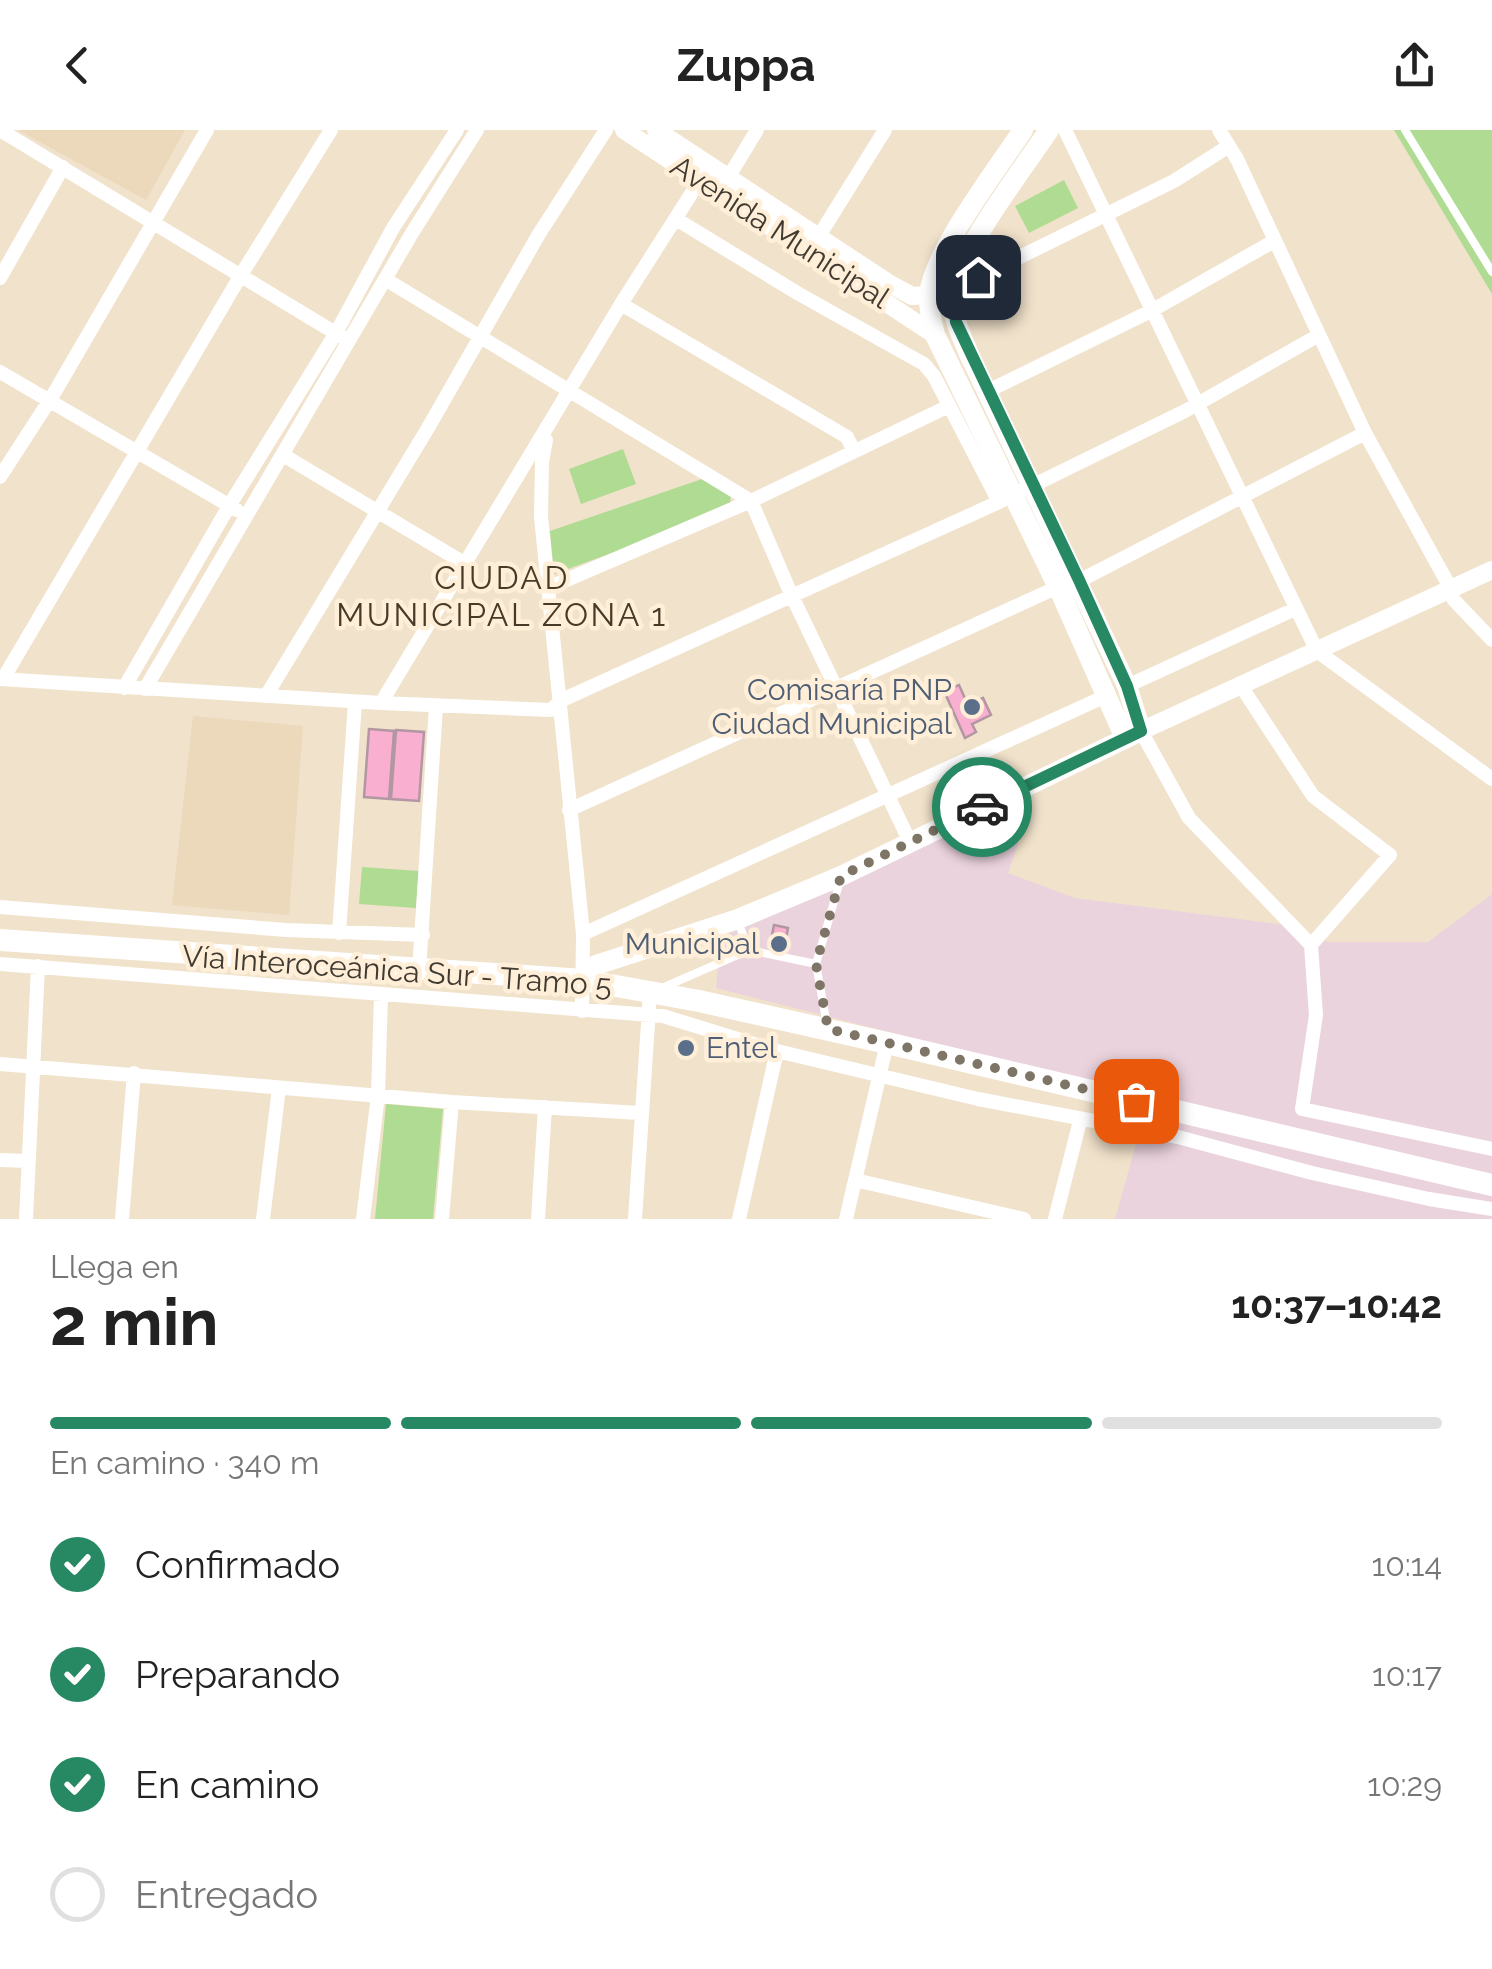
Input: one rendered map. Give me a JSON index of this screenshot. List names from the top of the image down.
{
  "streets": {
    "highway": ["Vía Interoceánica Sur - Tramo 5"],
    "street": ["Avenida Municipal"]
  },
  "districts": ["CIUDAD MUNICIPAL ZONA 1"],
  "places": ["Comisaría PNP Ciudad Municipal", "Municipal", "Entel"],
  "page": {
    "header": "Zuppa",
    "heading": ["2 min", "Llega en", "10:37–10:42"],
    "bar": "En camino · 340 m",
    "list": [
      ["Confirmado", "10:14"],
      ["Preparando", "10:17"],
      ["En camino", "10:29"],
      "Entregado"
    ]
  }
}
